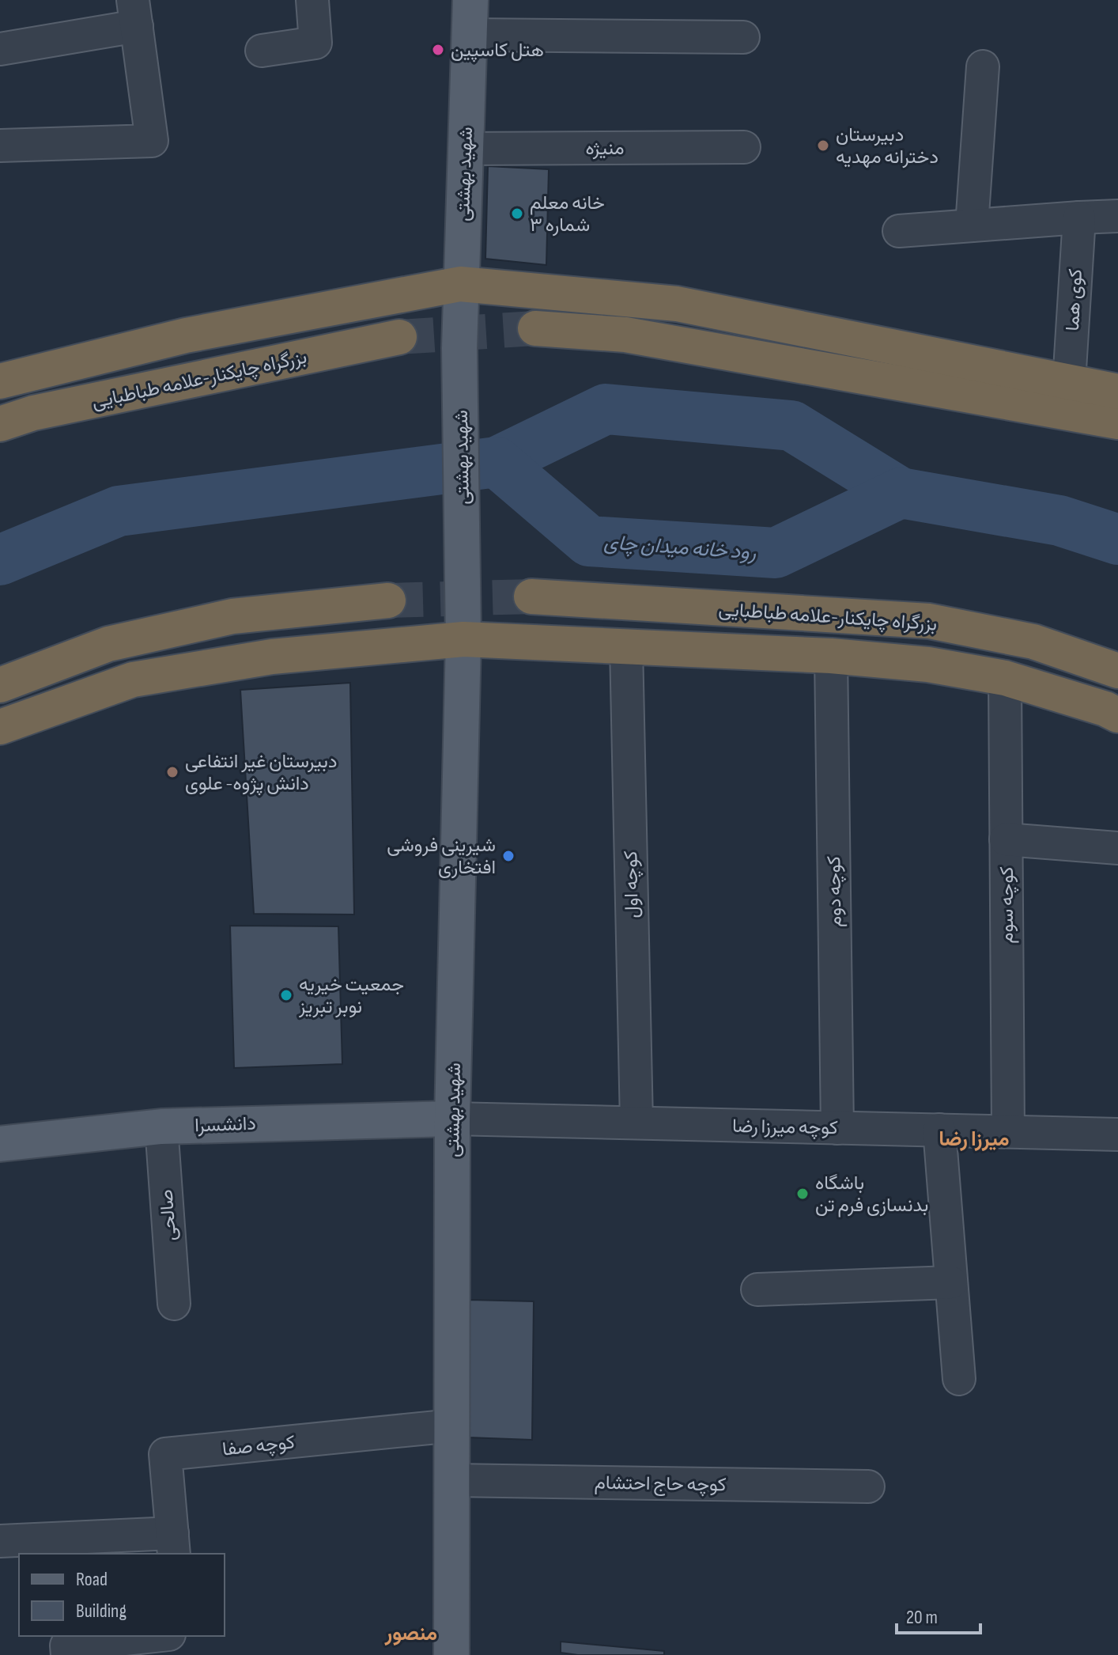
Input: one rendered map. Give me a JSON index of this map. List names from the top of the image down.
{
  "streets": {
    "highway": ["بزرگراه چایکنار-علامه طباطبایی"],
    "main road": ["شهید بهشتى", "شهید بهشتی", "دانشسرا"],
    "street": [
      "منیژه",
      "کوی هما",
      "کوچه اول",
      "کوچه دوم",
      "کوچه سوم",
      "کوچه میرزا رضا",
      "صالحی",
      "کوچه صفا",
      "کوچه حاج احتشام"
    ]
  },
  "crossings": [
    ["منیژه", "شهید بهشتى"],
    ["شهید بهشتى", "شهید بهشتی"],
    ["شهید بهشتى", "دانشسرا"],
    ["شهید بهشتى", "کوچه میرزا رضا"],
    ["شهید بهشتى", "کوچه صفا"],
    ["شهید بهشتى", "کوچه حاج احتشام"],
    ["کوچه اول", "کوچه میرزا رضا"],
    ["کوچه دوم", "کوچه میرزا رضا"],
    ["کوچه سوم", "کوچه میرزا رضا"],
    ["دانشسرا", "کوچه میرزا رضا"],
    ["دانشسرا", "صالحی"]
  ],
  "districts": ["میرزا رضا", "منصور"],
  "water": ["رود خانه میدان چای"],
  "places": [
    "هتل کاسپین",
    "دبیرستان دخترانه مهدیه",
    "خانه معلم شماره ۳",
    "دبیرستان غیر انتفاعی دانش پژوه- علوی",
    "شیرینی فروشی افتخاری",
    "جمعیت خیریه نوبر تبریز",
    "باشگاه بدنسازی فرم تن"
  ],
  "legend": ["Road", "Building"],
  "scale_bar": "20 m"
}
